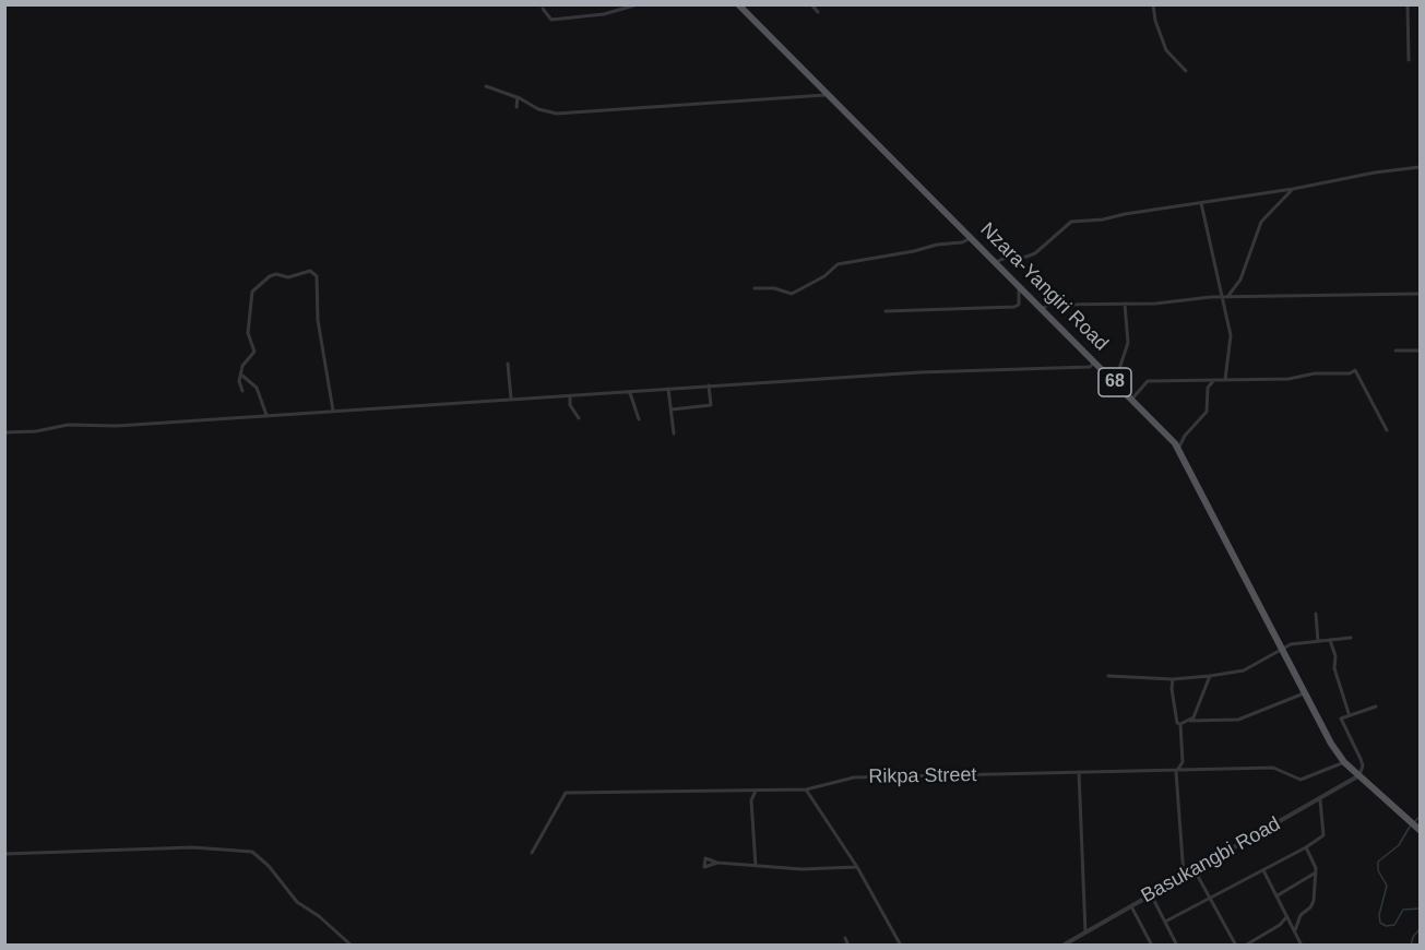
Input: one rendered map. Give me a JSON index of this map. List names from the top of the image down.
{
  "streets": {
    "main road": ["Nzara-Yangiri Road", "68"],
    "street": ["Rikpa Street", "Basukangbi Road"]
  },
  "crossings": [
    ["Nzara-Yangiri Road", "Rikpa Street"],
    ["Nzara-Yangiri Road", "Basukangbi Road"]
  ]
}
